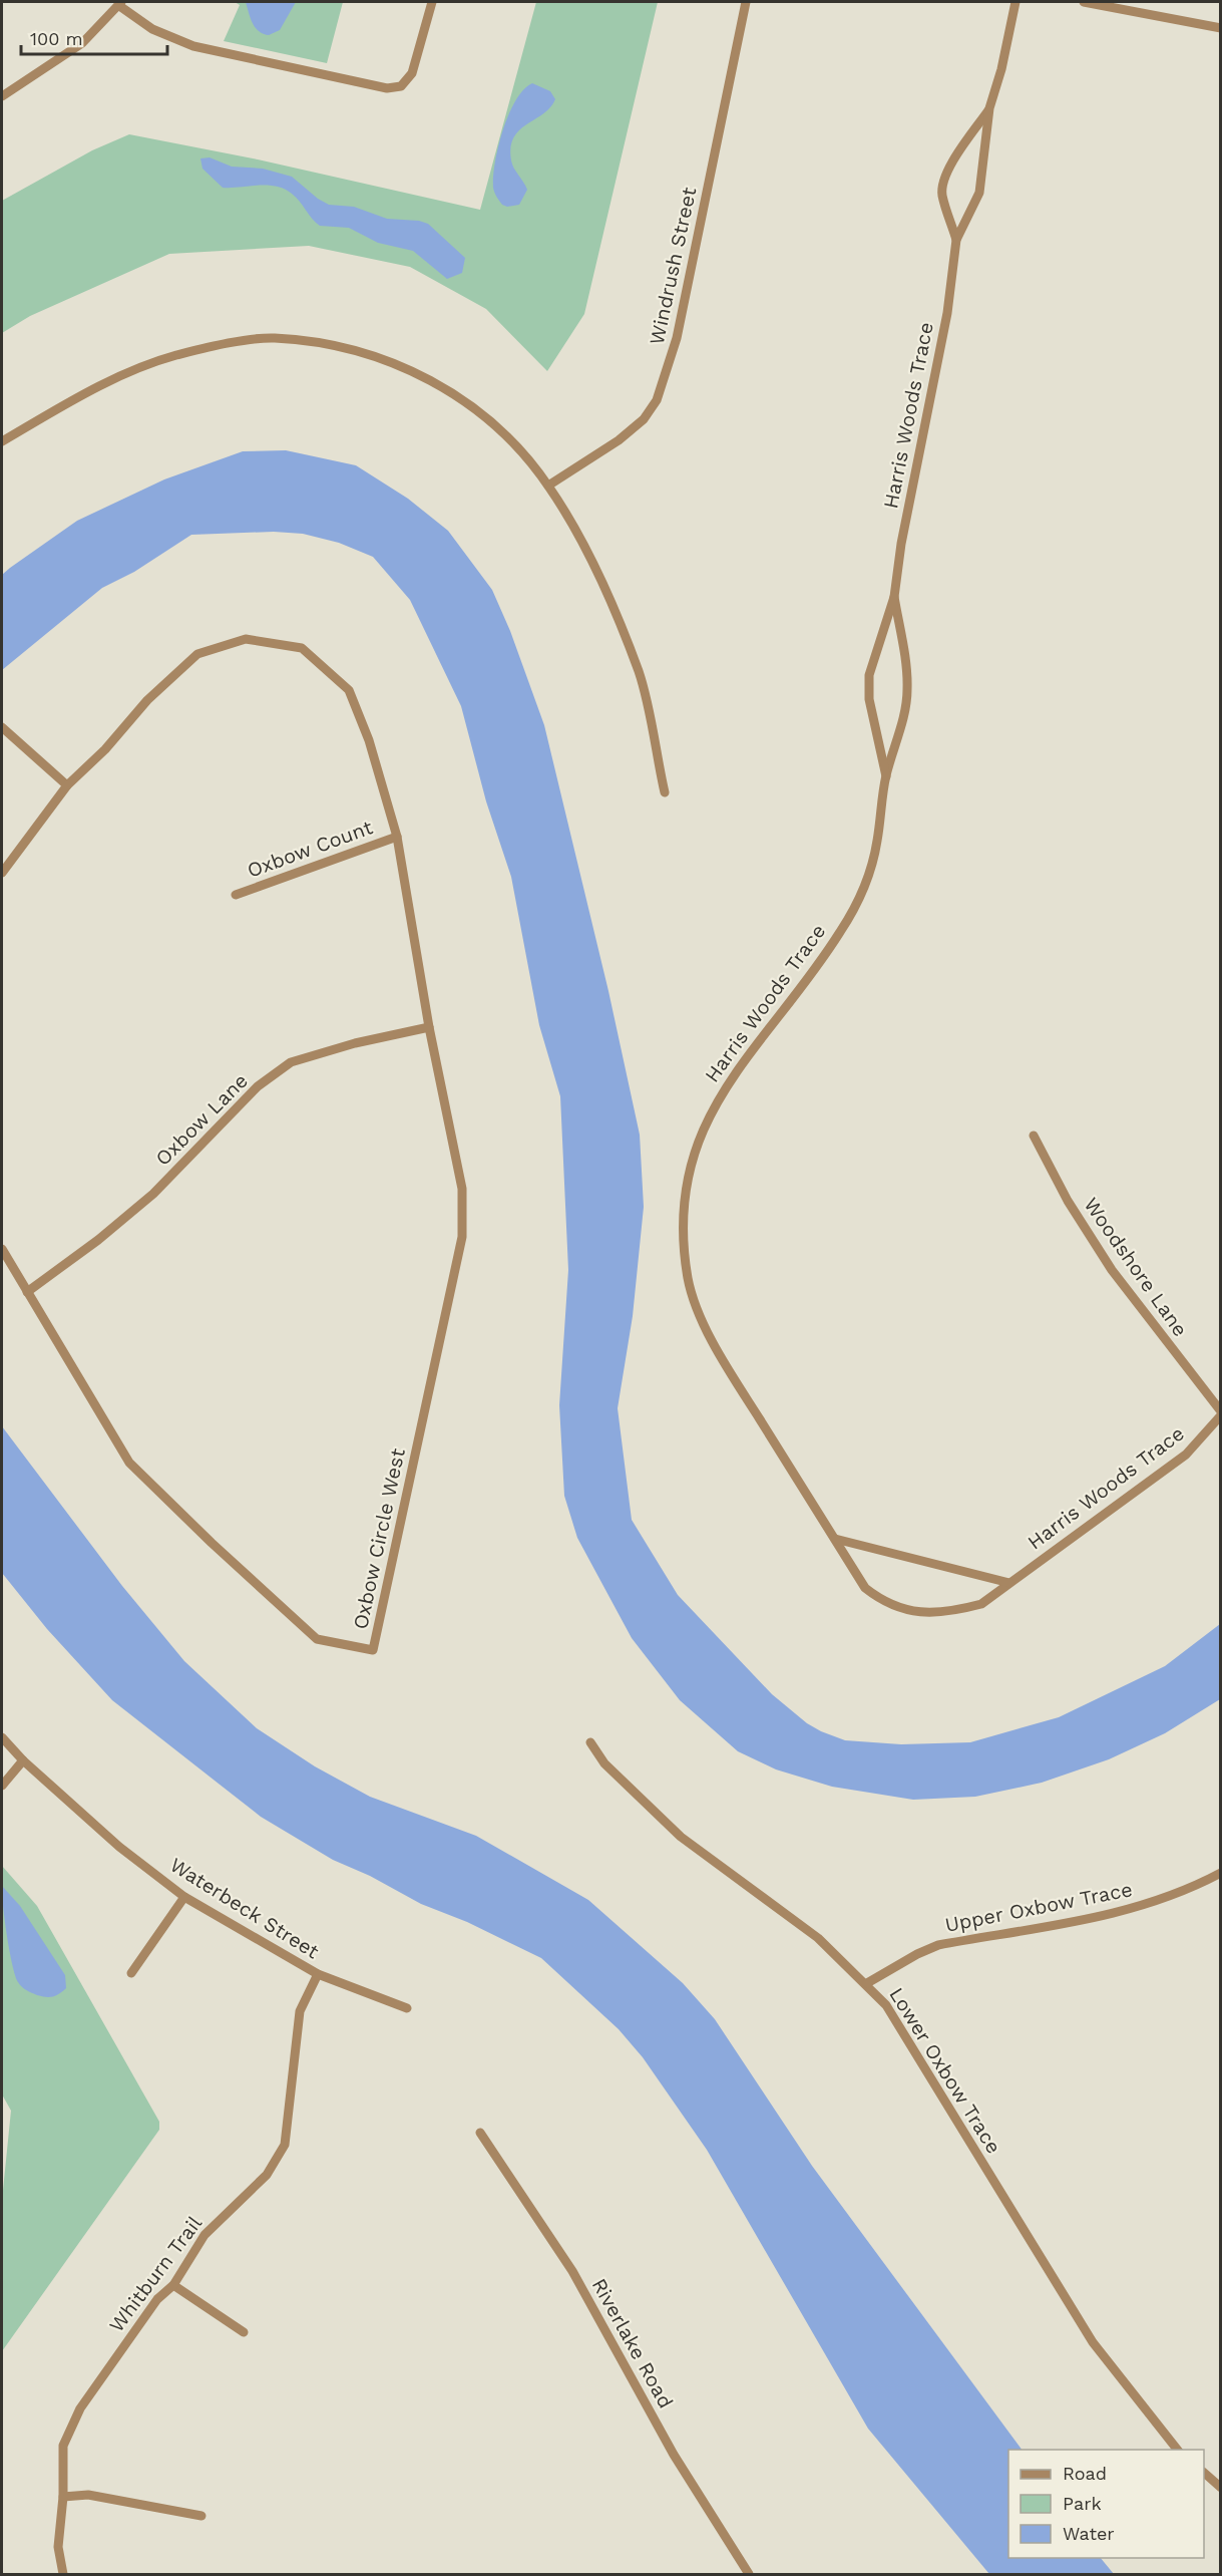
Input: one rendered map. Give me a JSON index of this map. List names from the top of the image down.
{
  "streets": {
    "street": [
      "Windrush Street",
      "Harris Woods Trace",
      "Oxbow Count",
      "Oxbow Lane",
      "Woodshore Lane",
      "Oxbow Circle West",
      "Upper Oxbow Trace",
      "Waterbeck Street",
      "Lower Oxbow Trace",
      "Whitburn Trail",
      "Riverlake Road"
    ]
  },
  "crossings": [
    ["Harris Woods Trace", "Woodshore Lane"],
    ["Oxbow Count", "Oxbow Circle West"],
    ["Oxbow Lane", "Oxbow Circle West"],
    ["Upper Oxbow Trace", "Lower Oxbow Trace"],
    ["Waterbeck Street", "Whitburn Trail"]
  ],
  "legend": ["Road", "Park", "Water"],
  "scale_bar": "100 m"
}
